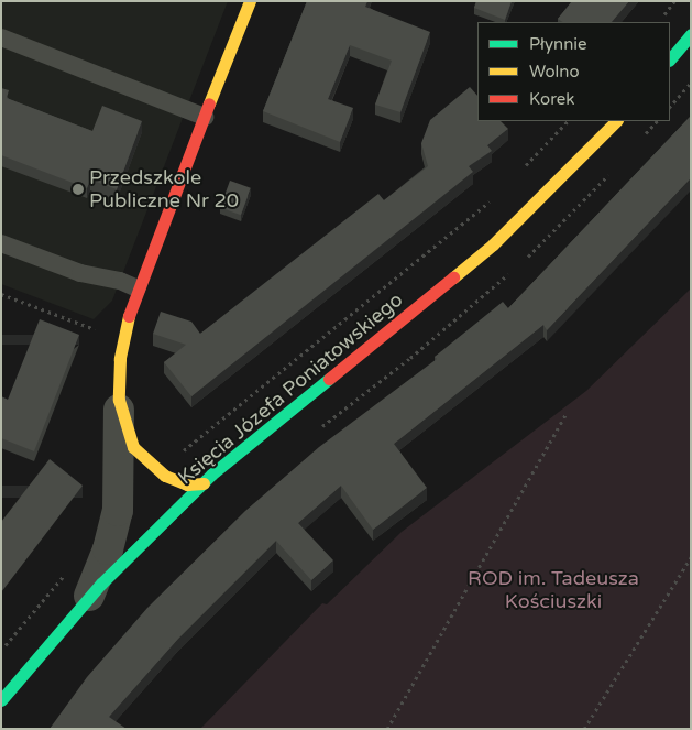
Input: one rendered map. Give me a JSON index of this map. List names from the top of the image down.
{
  "streets": {
    "street": ["Księcia Józefa Poniatowskiego"]
  },
  "parks": ["ROD im. Tadeusza Kościuszki"],
  "places": ["Przedszkole Publiczne Nr 20"],
  "legend": ["Płynnie", "Wolno", "Korek"]
}
